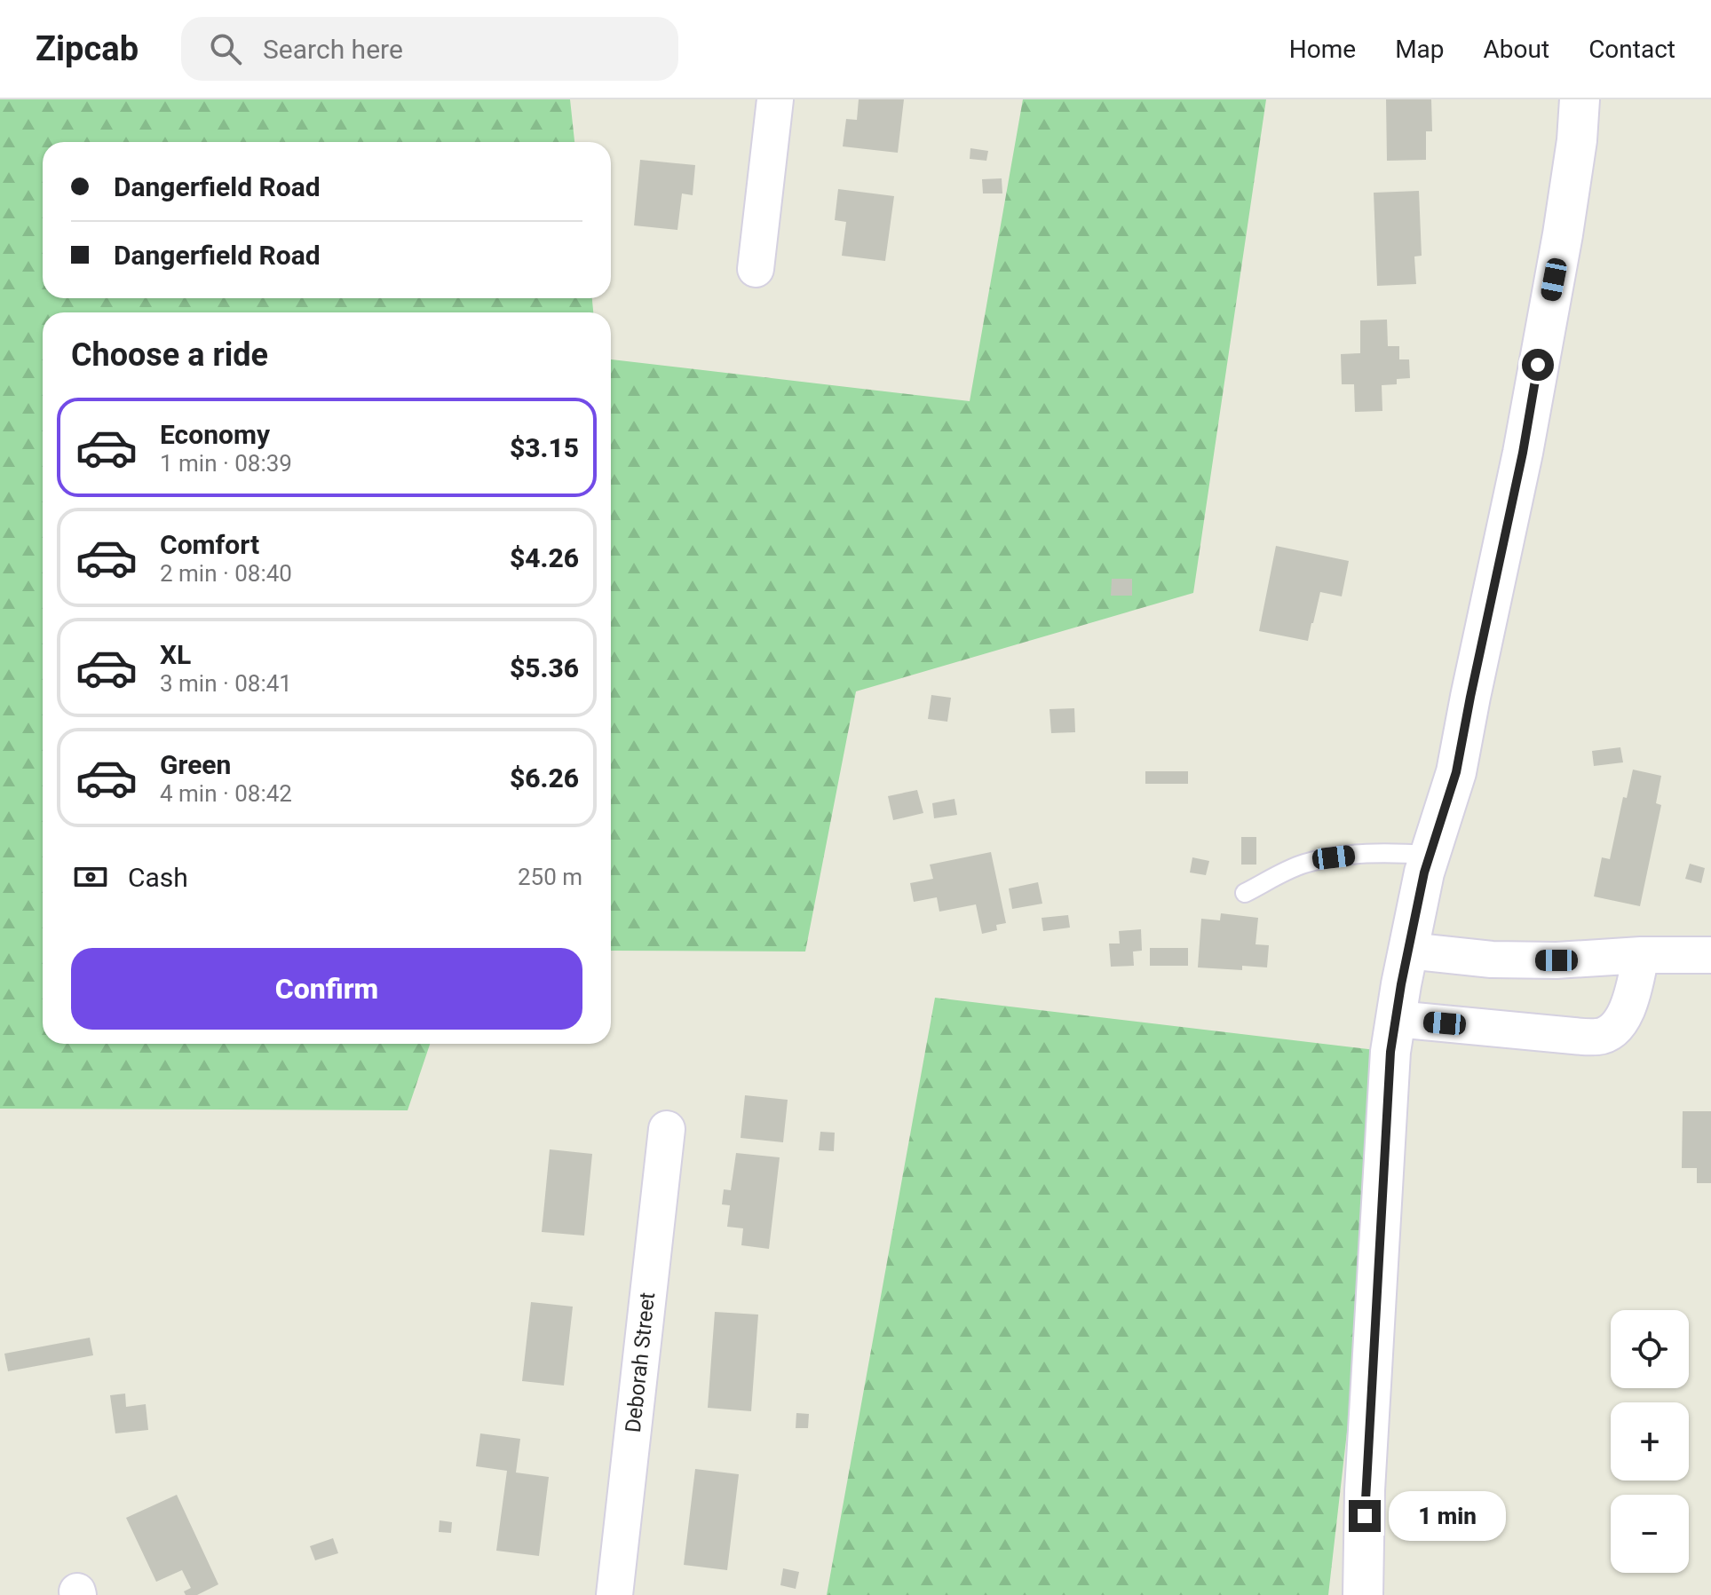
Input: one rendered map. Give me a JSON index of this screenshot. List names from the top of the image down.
{
  "streets": {
    "street": ["Deborah Street"]
  },
  "page": {
    "header": "Zipcab",
    "search": "Search here",
    "nav": [
      "Home",
      "Map",
      "About",
      "Contact"
    ],
    "banner": ["Dangerfield Road", "Dangerfield Road"],
    "heading": "Choose a ride",
    "list": [
      {
        "name": "Economy",
        "note": "1 min · 08:39",
        "value": "$3.15"
      },
      {
        "name": "Comfort",
        "note": "2 min · 08:40",
        "value": "$4.26"
      },
      {
        "name": "XL",
        "note": "3 min · 08:41",
        "value": "$5.36"
      },
      {
        "name": "Green",
        "note": "4 min · 08:42",
        "value": "$6.26"
      }
    ],
    "pay": ["Cash", "250 m"],
    "buttons": "Confirm",
    "map_buttons": ["+", "−"],
    "bubble": "1 min"
  }
}
